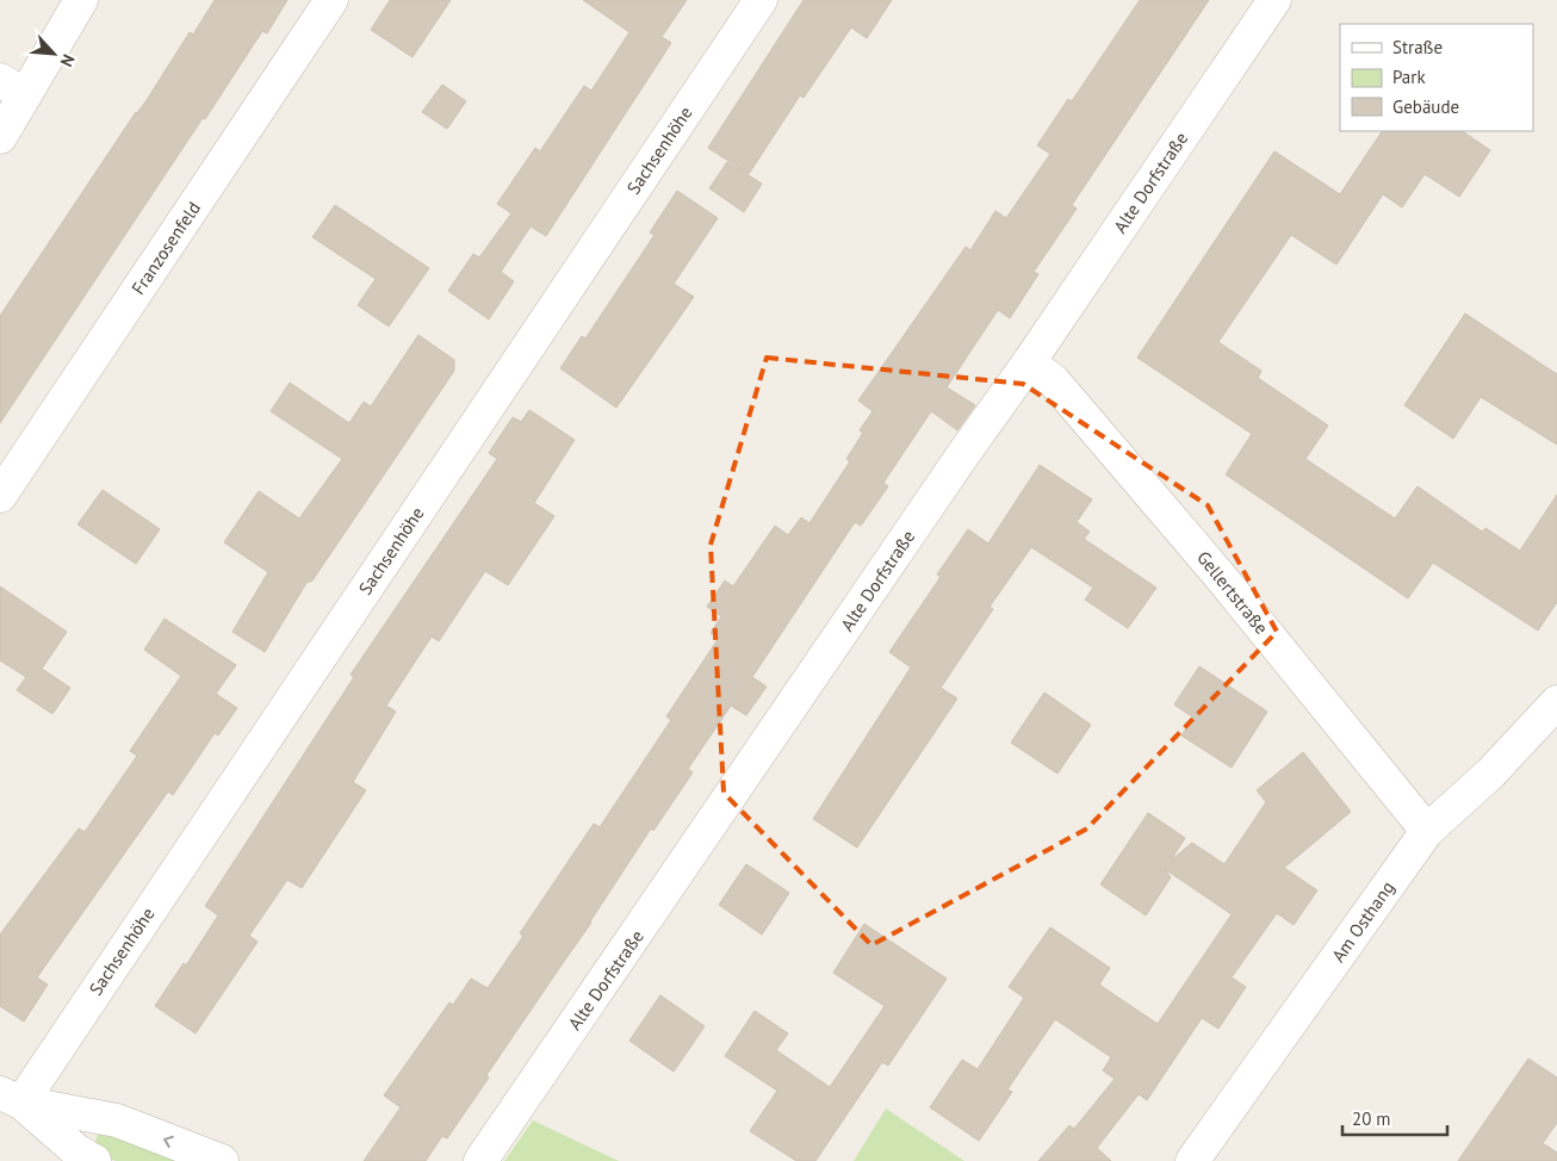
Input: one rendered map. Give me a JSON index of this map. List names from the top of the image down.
{
  "streets": {
    "street": [
      "Sachsenhöhe",
      "Alte Dorfstraße",
      "Franzosenfeld",
      "Gellertstraße",
      "Am Osthang"
    ]
  },
  "crossings": [
    ["Alte Dorfstraße", "Gellertstraße"],
    ["Gellertstraße", "Am Osthang"]
  ],
  "legend": ["Straße", "Park", "Gebäude"],
  "scale_bar": "20 m",
  "north": "bottom right"
}
